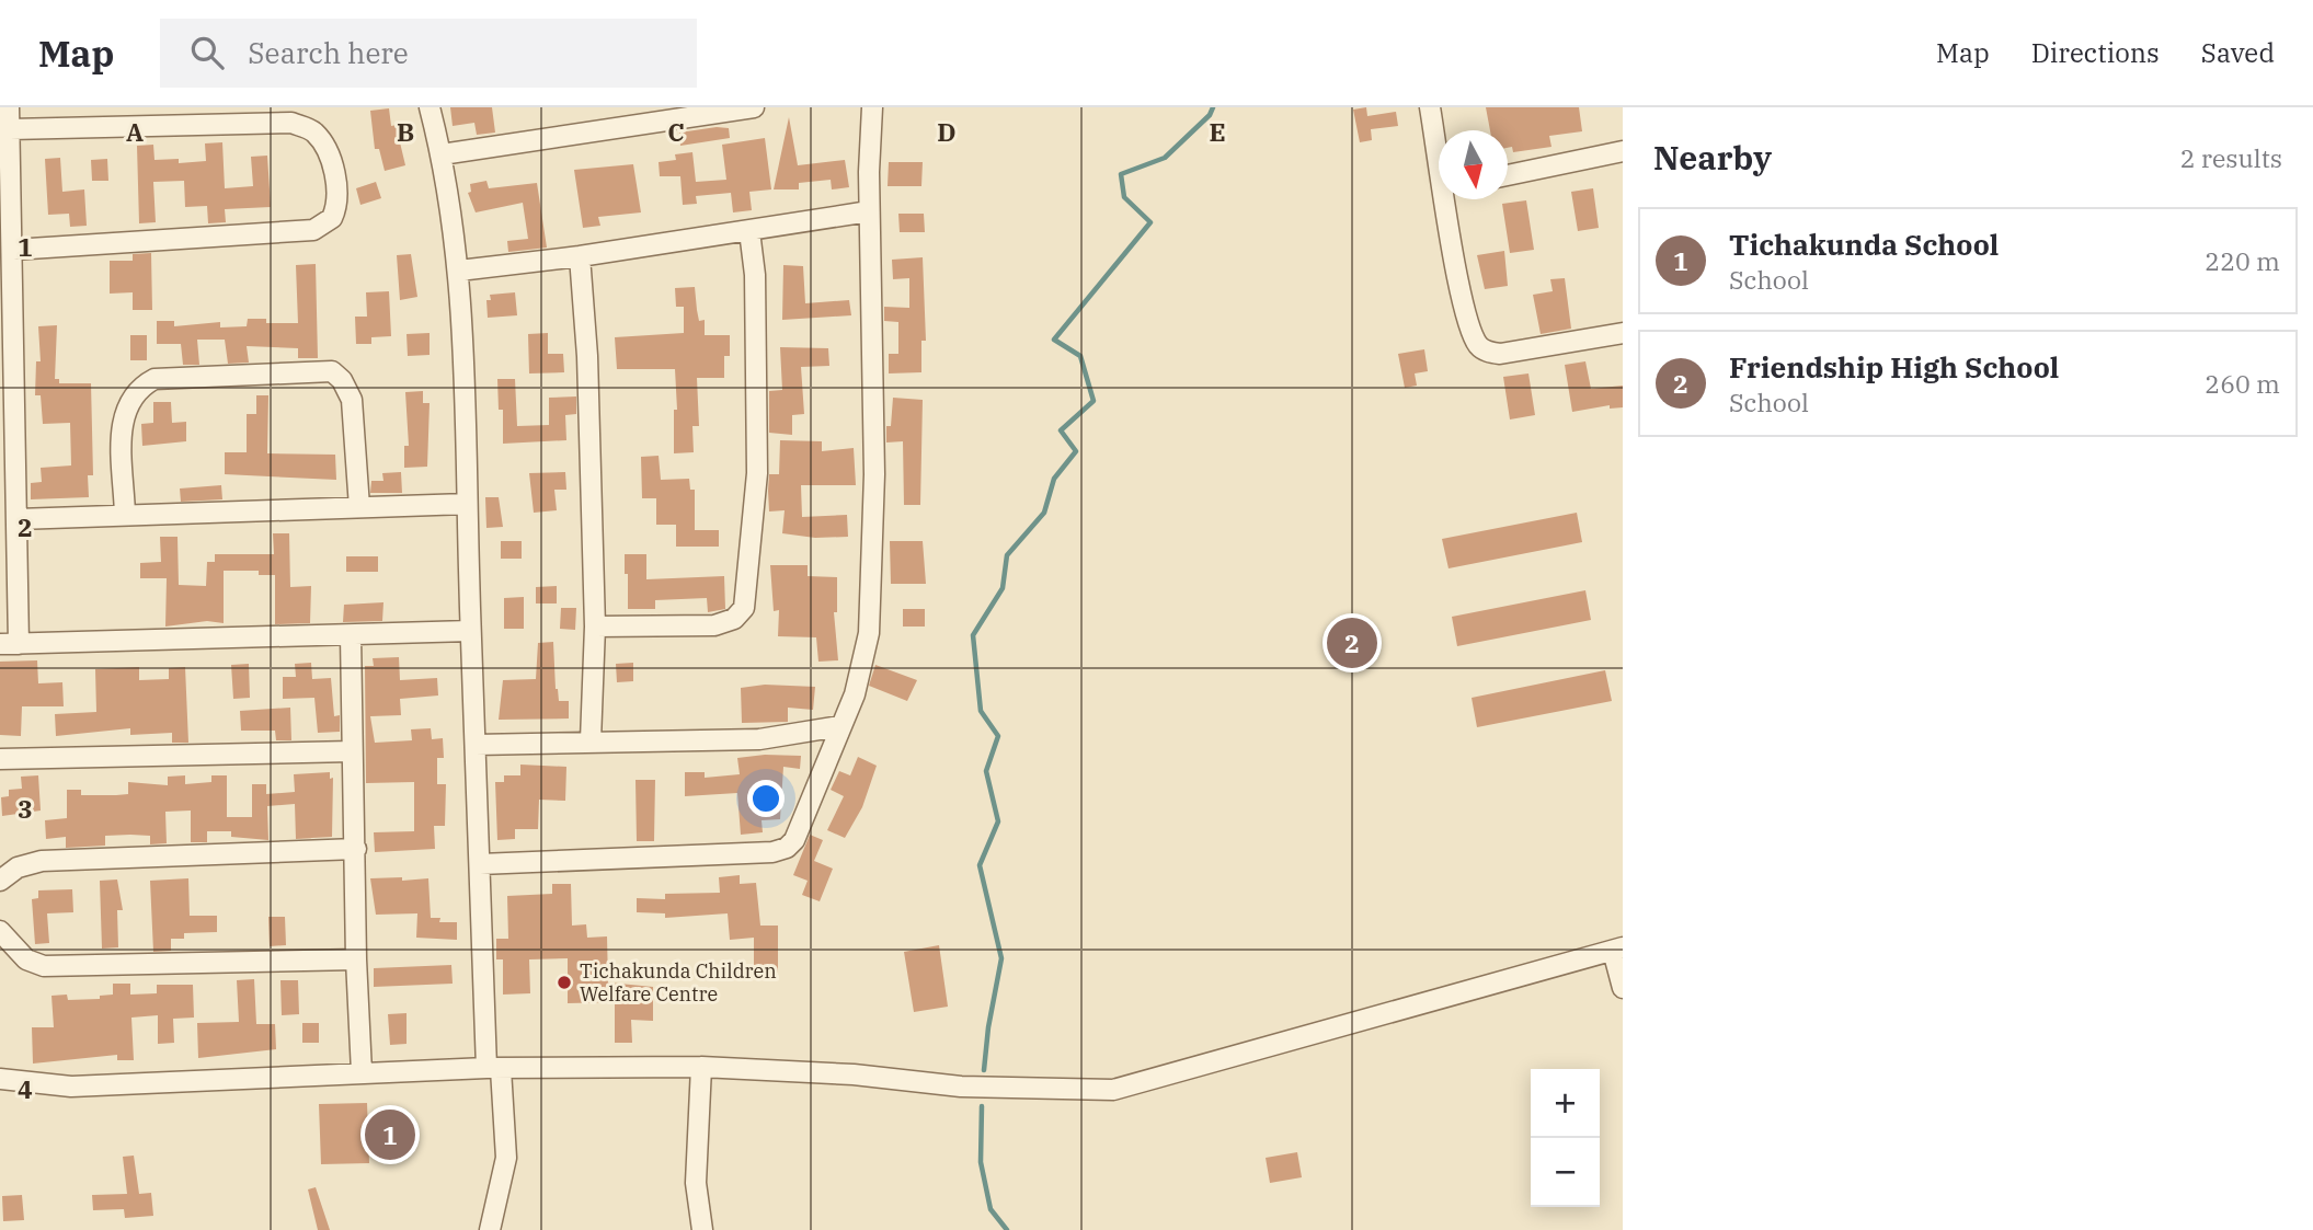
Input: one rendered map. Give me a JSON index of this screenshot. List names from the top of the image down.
{
  "places": ["Tichakunda Children Welfare Centre"],
  "north": "bottom",
  "page": {
    "header": "Map",
    "search": "Search here",
    "nav": ["Map", "Directions", "Saved"],
    "heading": ["Nearby", "2 results"],
    "list": [
      {
        "mark": "1",
        "name": "Tichakunda School",
        "note": "School",
        "value": "220 m"
      },
      {
        "mark": "2",
        "name": "Friendship High School",
        "note": "School",
        "value": "260 m"
      }
    ],
    "pins": ["2", "1"],
    "map_buttons": ["+", "−"]
  },
  "grid": {
    "columns": [
      "A",
      "B",
      "C",
      "D",
      "E"
    ],
    "rows": [
      "1",
      "2",
      "3",
      "4"
    ]
  }
}
